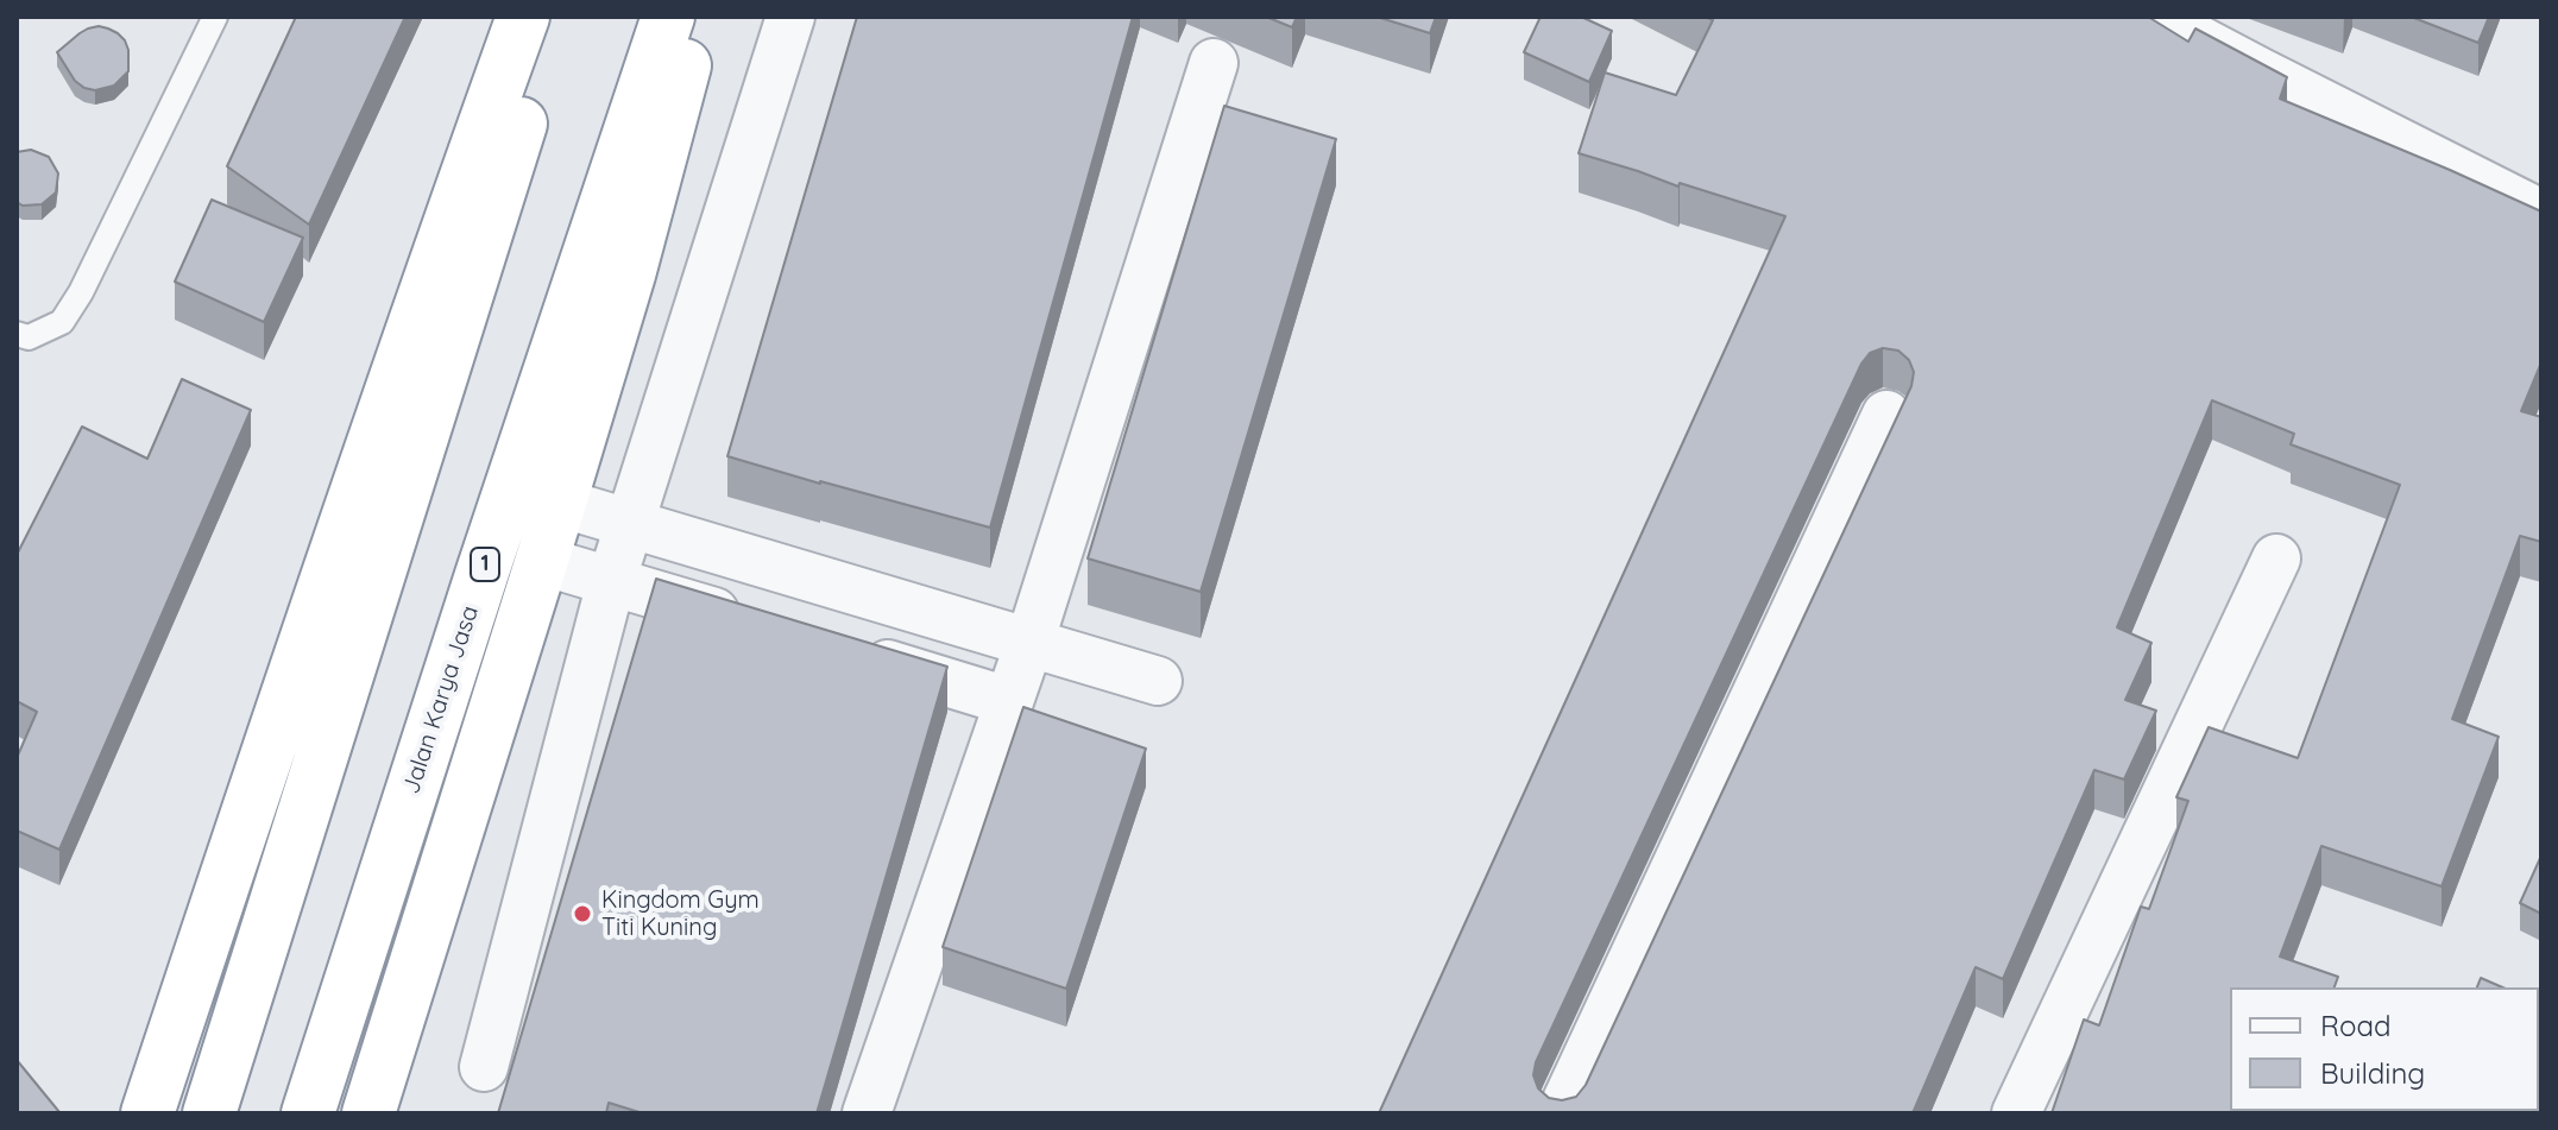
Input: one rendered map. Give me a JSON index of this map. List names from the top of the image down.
{
  "streets": {
    "highway": ["1", "Jalan Karya Jasa"]
  },
  "places": ["Kingdom Gym Titi Kuning"],
  "legend": ["Road", "Building"]
}
